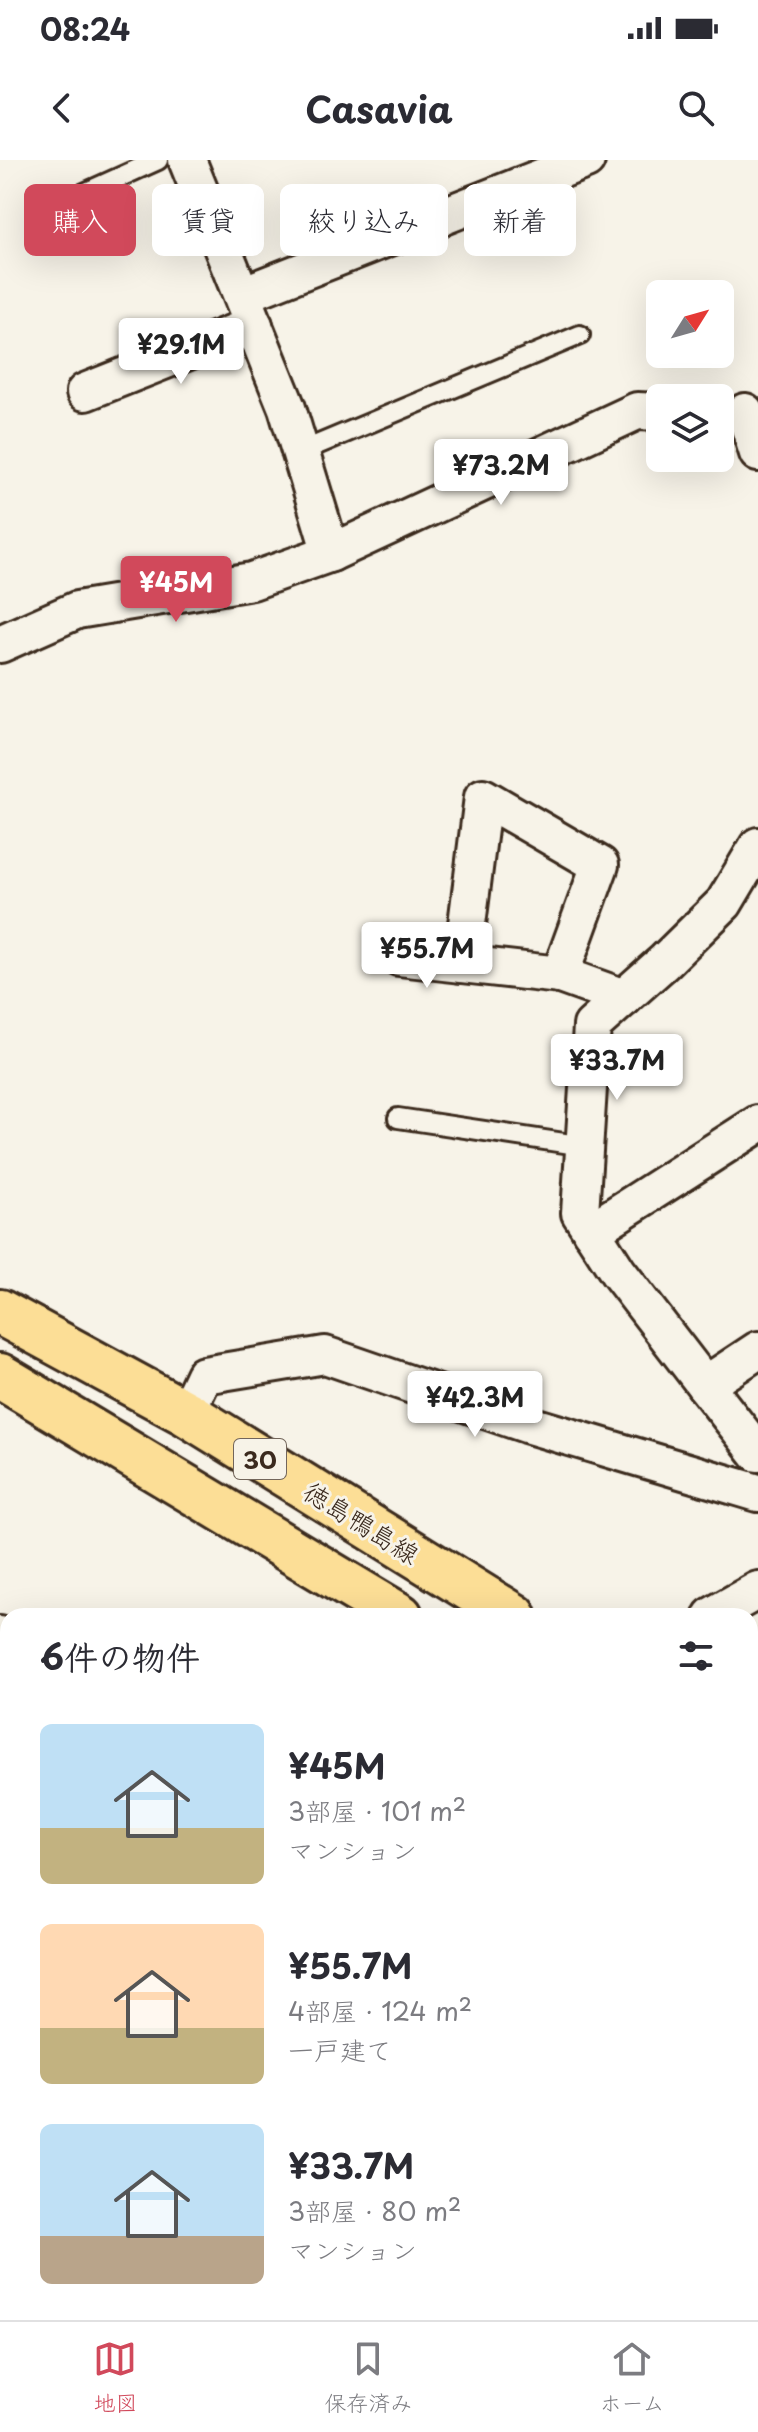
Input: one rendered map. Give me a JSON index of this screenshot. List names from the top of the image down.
{
  "streets": {
    "main road": ["30", "徳島鴨島線"]
  },
  "north": "top right",
  "page": {
    "status": "08:24",
    "header": "Casavia",
    "chip": [
      "購入",
      "賃貸",
      "絞り込み",
      "新着"
    ],
    "price": [
      "¥29.1M",
      "¥73.2M",
      "¥45M",
      "¥55.7M",
      "¥33.7M",
      "¥42.3M"
    ],
    "heading": "6件の物件",
    "list": [
      {
        "name": "¥45M",
        "note": "3部屋 · 101 m² · マンション"
      },
      {
        "name": "¥55.7M",
        "note": "4部屋 · 124 m² · 一戸建て"
      },
      {
        "name": "¥33.7M",
        "note": "3部屋 · 80 m² · マンション"
      }
    ],
    "tabs": ["地図", "保存済み", "ホーム"]
  }
}
